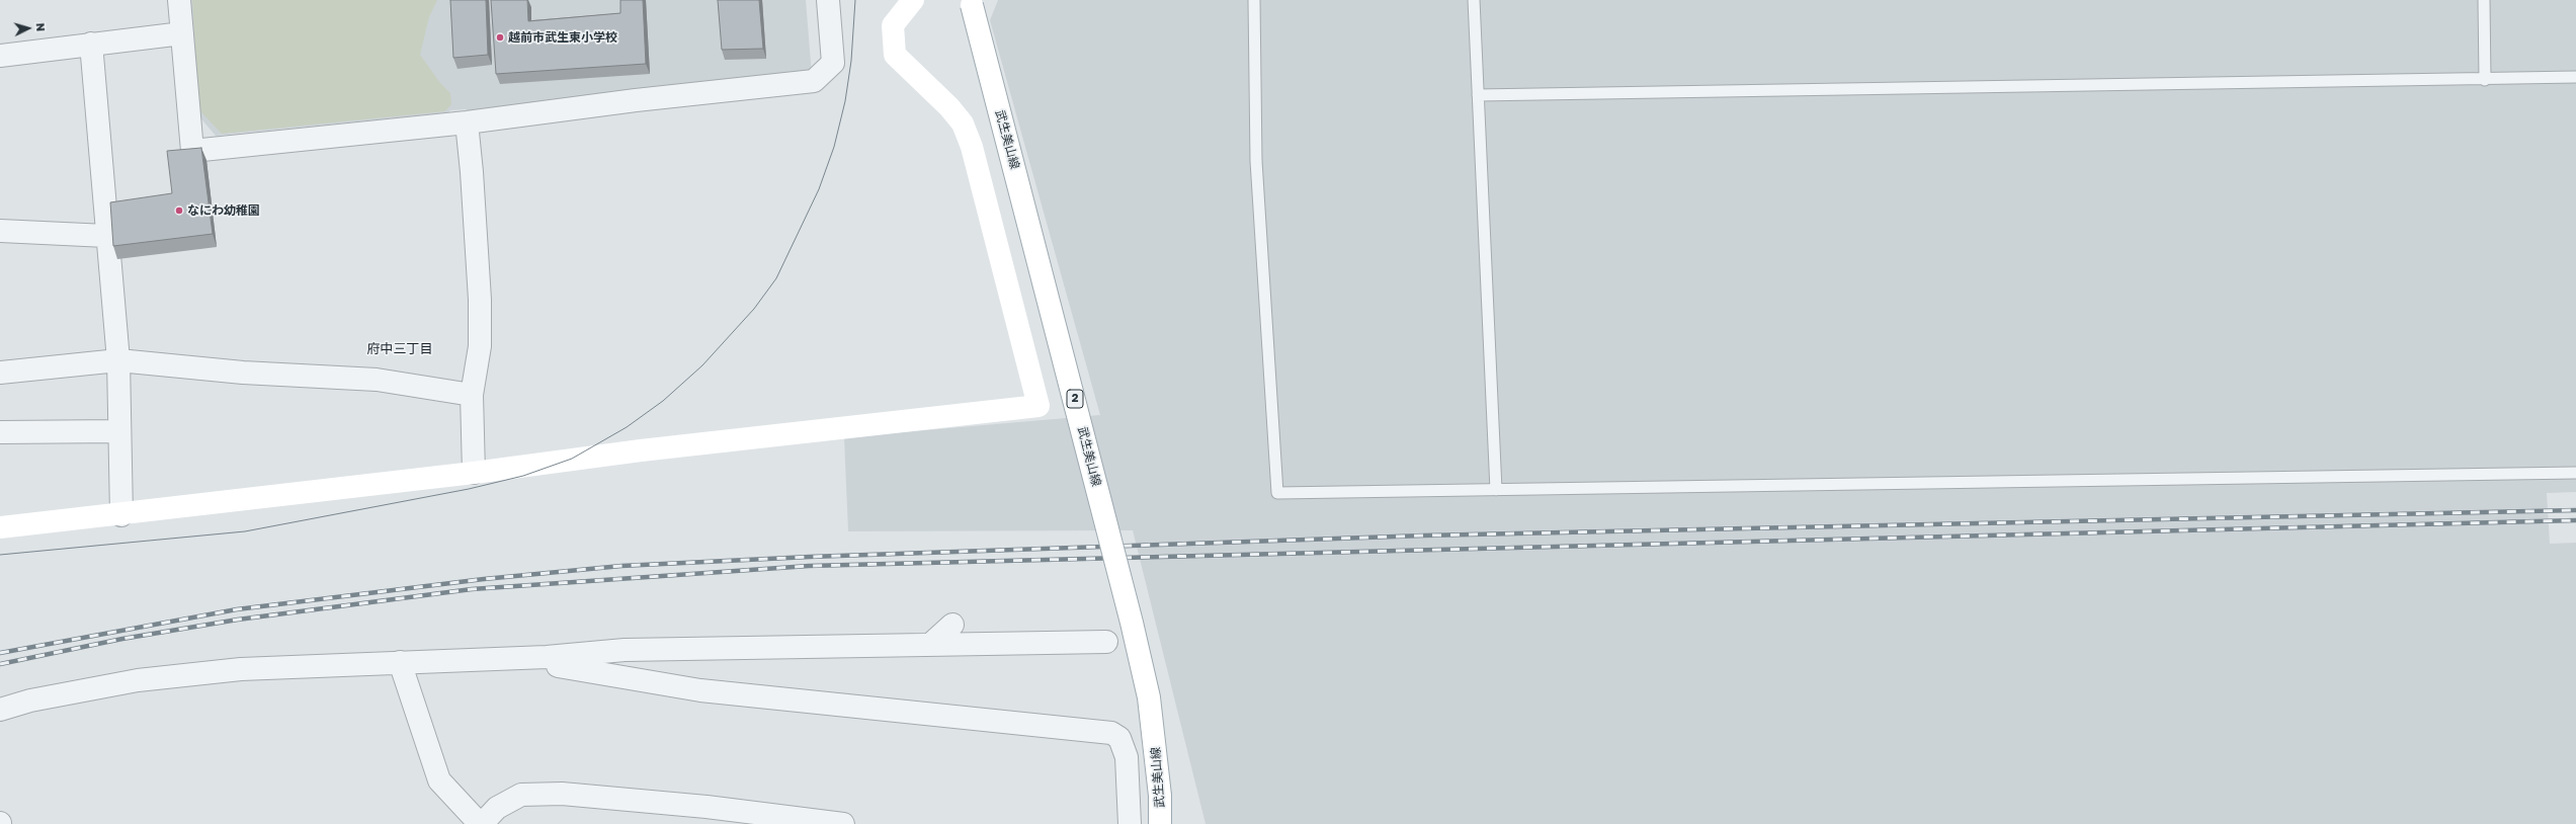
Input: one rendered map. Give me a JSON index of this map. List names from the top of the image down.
{
  "streets": {
    "street": ["武生美山線", "2"]
  },
  "districts": ["府中三丁目"],
  "places": ["越前市武生東小学校", "なにわ幼稚園"],
  "north": "right"
}
